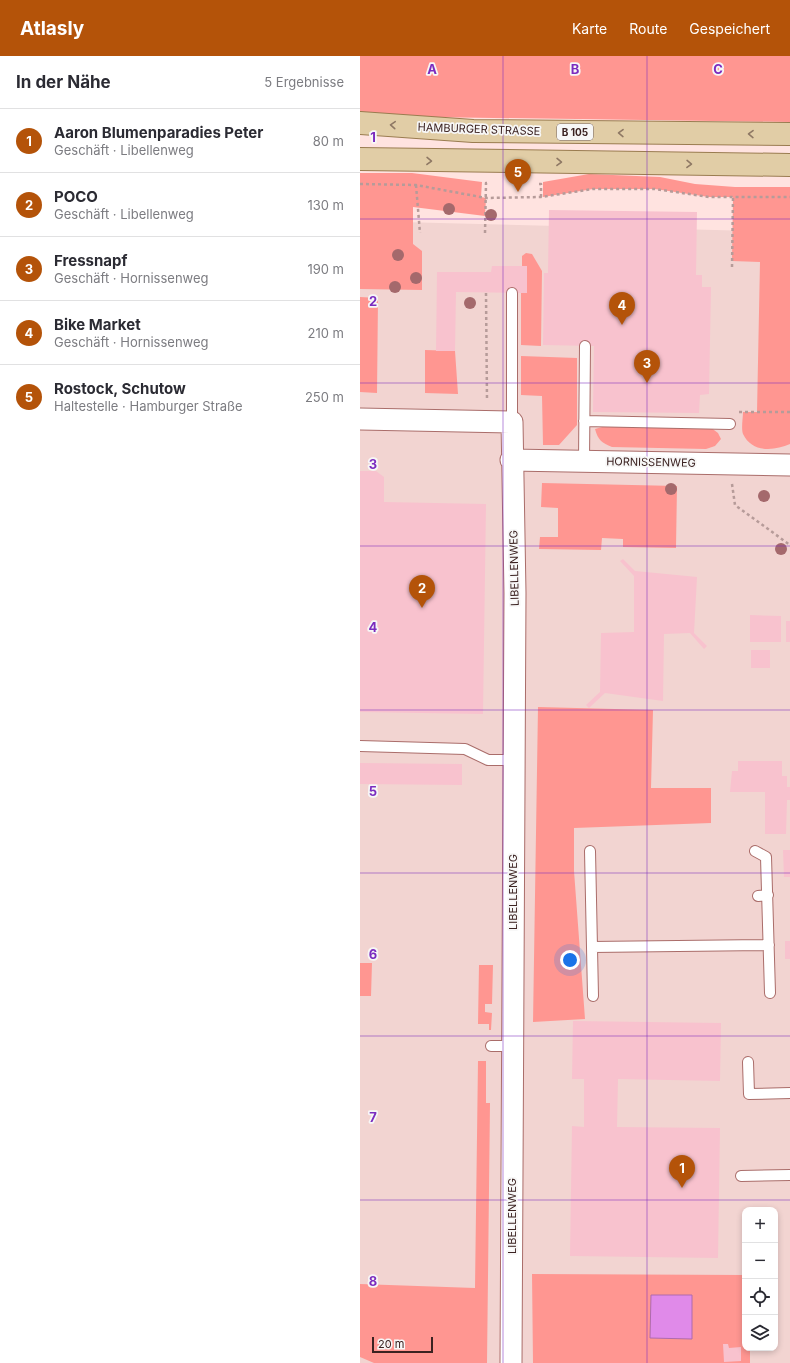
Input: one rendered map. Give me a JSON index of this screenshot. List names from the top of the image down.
{
  "streets": {
    "main road": ["HAMBURGER STRASSE", "B 105"],
    "street": ["HORNISSENWEG", "LIBELLENWEG"]
  },
  "crossings": [
    ["HORNISSENWEG", "LIBELLENWEG"]
  ],
  "scale_bar": "20 m",
  "page": {
    "header": "Atlasly",
    "nav": ["Karte", "Route", "Gespeichert"],
    "heading": ["In der Nähe", "5 Ergebnisse"],
    "list": [
      {
        "mark": "1",
        "name": "Aaron Blumenparadies Peter",
        "note": "Geschäft · Libellenweg",
        "value": "80 m"
      },
      {
        "mark": "2",
        "name": "POCO",
        "note": "Geschäft · Libellenweg",
        "value": "130 m"
      },
      {
        "mark": "3",
        "name": "Fressnapf",
        "note": "Geschäft · Hornissenweg",
        "value": "190 m"
      },
      {
        "mark": "4",
        "name": "Bike Market",
        "note": "Geschäft · Hornissenweg",
        "value": "210 m"
      },
      {
        "mark": "5",
        "name": "Rostock, Schutow",
        "note": "Haltestelle · Hamburger Straße",
        "value": "250 m"
      }
    ],
    "pins": [
      "5",
      "4",
      "3",
      "2",
      "1"
    ],
    "map_buttons": ["+", "−"],
    "scale": "20 m"
  },
  "grid": {
    "columns": ["A", "B", "C"],
    "rows": [
      "1",
      "2",
      "3",
      "4",
      "5",
      "6",
      "7",
      "8"
    ]
  }
}
